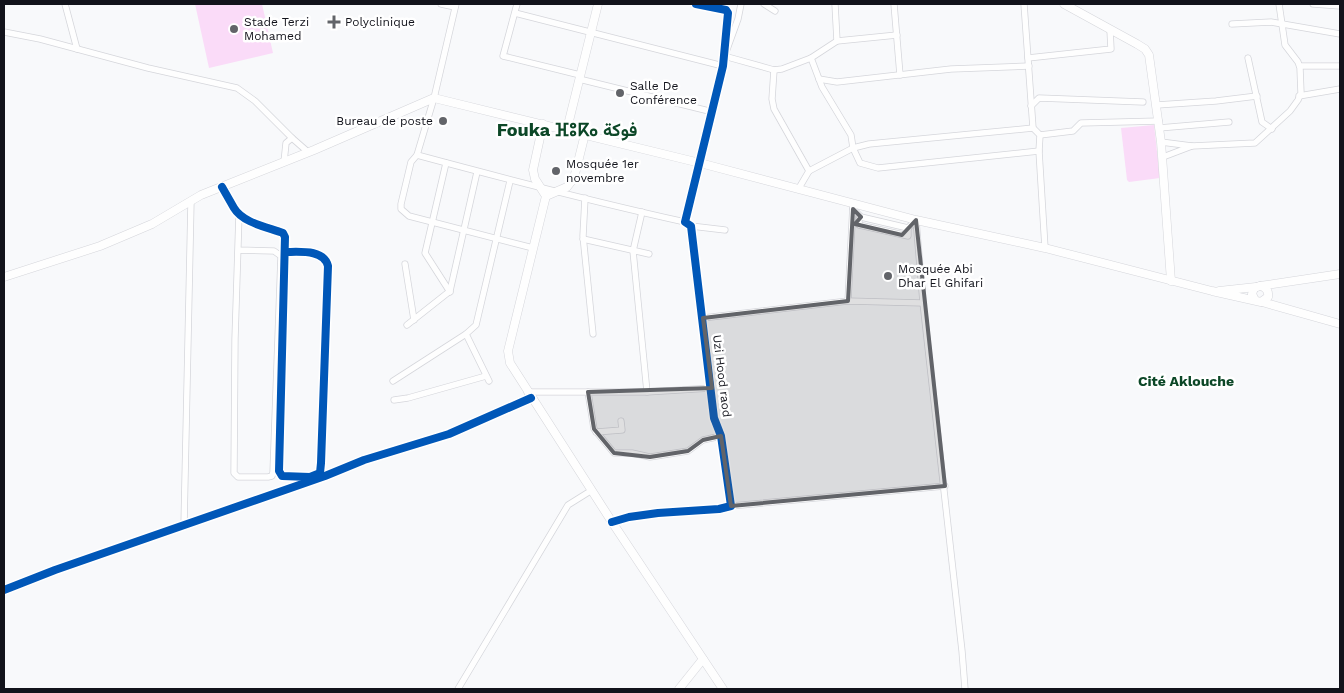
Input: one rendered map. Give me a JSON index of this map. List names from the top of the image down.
{
  "streets": {
    "street": ["Uzi Hood raod"]
  },
  "districts": ["Fouka ⴼⵓⴽⴰ فوكة", "Cité Aklouche"],
  "places": {
    "health": ["Polyclinique"],
    "other": [
      "Stade Terzi Mohamed",
      "Salle De Conférence",
      "Bureau de poste",
      "Mosquée 1er novembre",
      "Mosquée Abi Dhar El Ghifari"
    ]
  }
}
